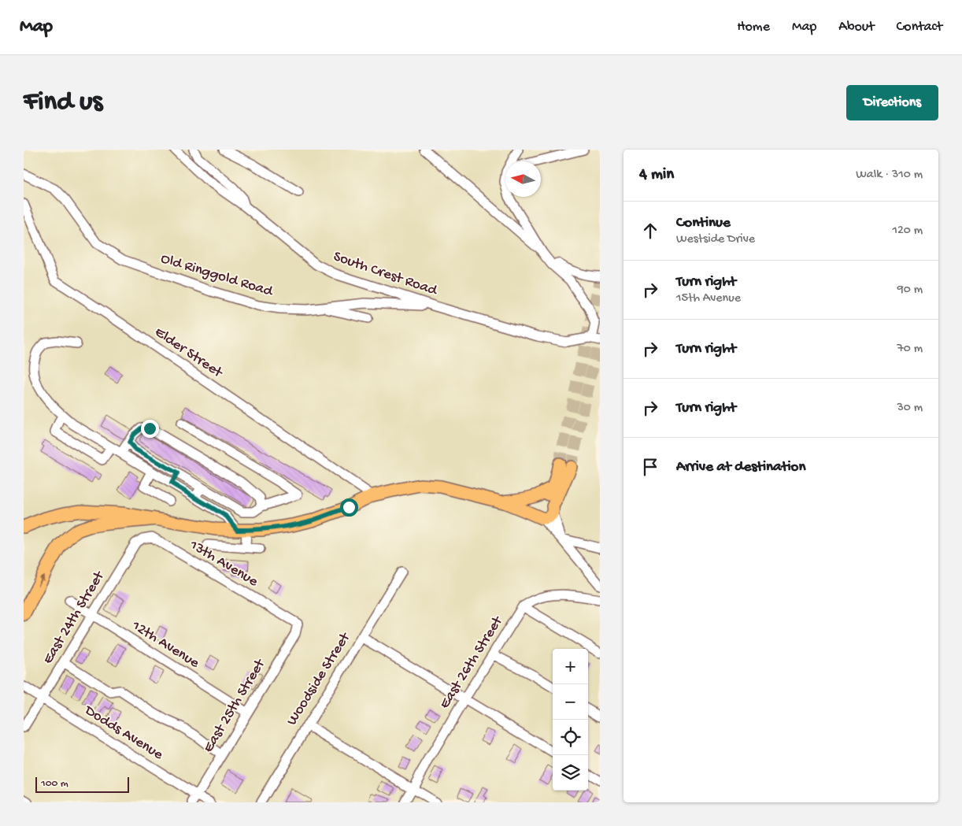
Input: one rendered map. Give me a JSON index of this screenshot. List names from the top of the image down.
{
  "streets": {
    "street": [
      "South Crest Road",
      "Old Ringgold Road",
      "Elder Street",
      "13th Avenue",
      "East 24th Street",
      "12th Avenue",
      "East 26th Street",
      "Woodside Street",
      "East 25th Street",
      "Dodds Avenue"
    ]
  },
  "crossings": [
    ["South Crest Road", "Old Ringgold Road"],
    ["13th Avenue", "East 24th Street"],
    ["13th Avenue", "East 25th Street"],
    ["East 24th Street", "12th Avenue"],
    ["East 24th Street", "Dodds Avenue"],
    ["12th Avenue", "East 25th Street"],
    ["East 25th Street", "Dodds Avenue"]
  ],
  "scale_bar": "100 m",
  "north": "left",
  "page": {
    "header": "Map",
    "nav": [
      "Home",
      "Map",
      "About",
      "Contact"
    ],
    "buttons": "Directions",
    "title": "Find us",
    "heading": ["4 min", "Walk · 310 m"],
    "list": [
      ["Continue", "Westside Drive", "120 m"],
      ["Turn right", "15th Avenue", "90 m"],
      ["Turn right", "70 m"],
      ["Turn right", "30 m"],
      "Arrive at destination"
    ],
    "map_buttons": ["+", "−"],
    "scale": "100 m"
  }
}
